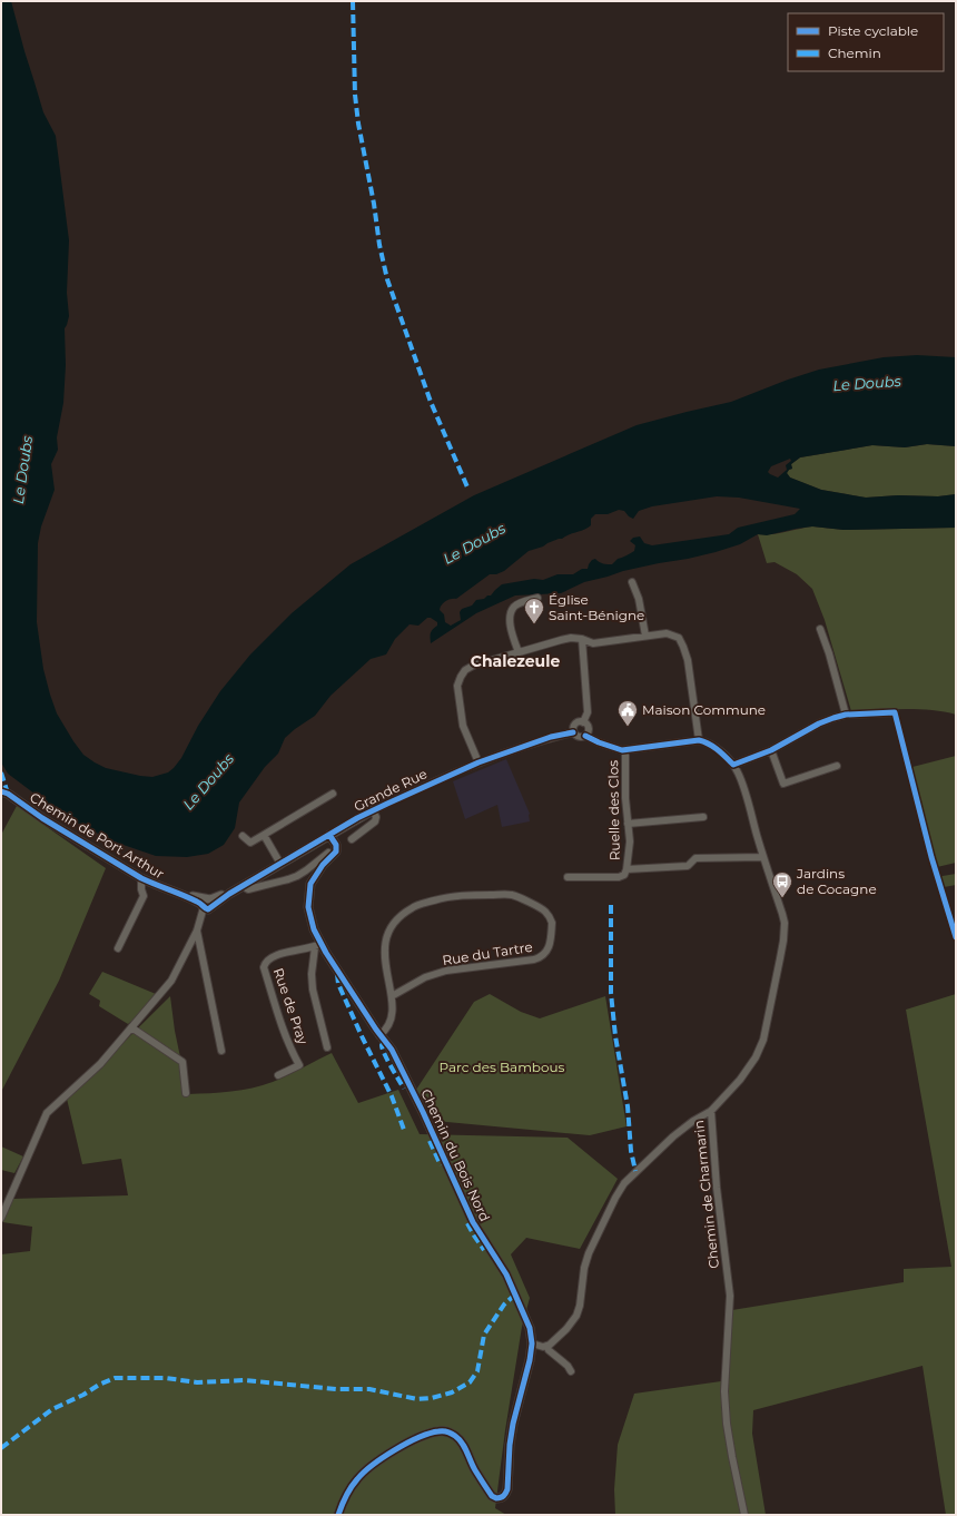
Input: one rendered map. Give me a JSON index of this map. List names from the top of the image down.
{
  "streets": {
    "street": [
      "Grande Rue",
      "Ruelle des Clos",
      "Chemin de Port Arthur",
      "Rue du Tartre",
      "Rue de Pray",
      "Chemin du Bois Nord",
      "Chemin de Charmarin"
    ]
  },
  "crossings": [
    ["Grande Rue", "Chemin de Port Arthur"],
    ["Grande Rue", "Chemin du Bois Nord"],
    ["Rue du Tartre", "Chemin du Bois Nord"],
    ["Rue de Pray", "Chemin du Bois Nord"]
  ],
  "districts": ["Chalezeule"],
  "water": ["Le Doubs"],
  "parks": ["Parc des Bambous"],
  "places": {
    "church": ["Église Saint-Bénigne"],
    "public building": ["Maison Commune"],
    "bus stop": ["Jardins de Cocagne"]
  },
  "legend": ["Piste cyclable", "Chemin"]
}
